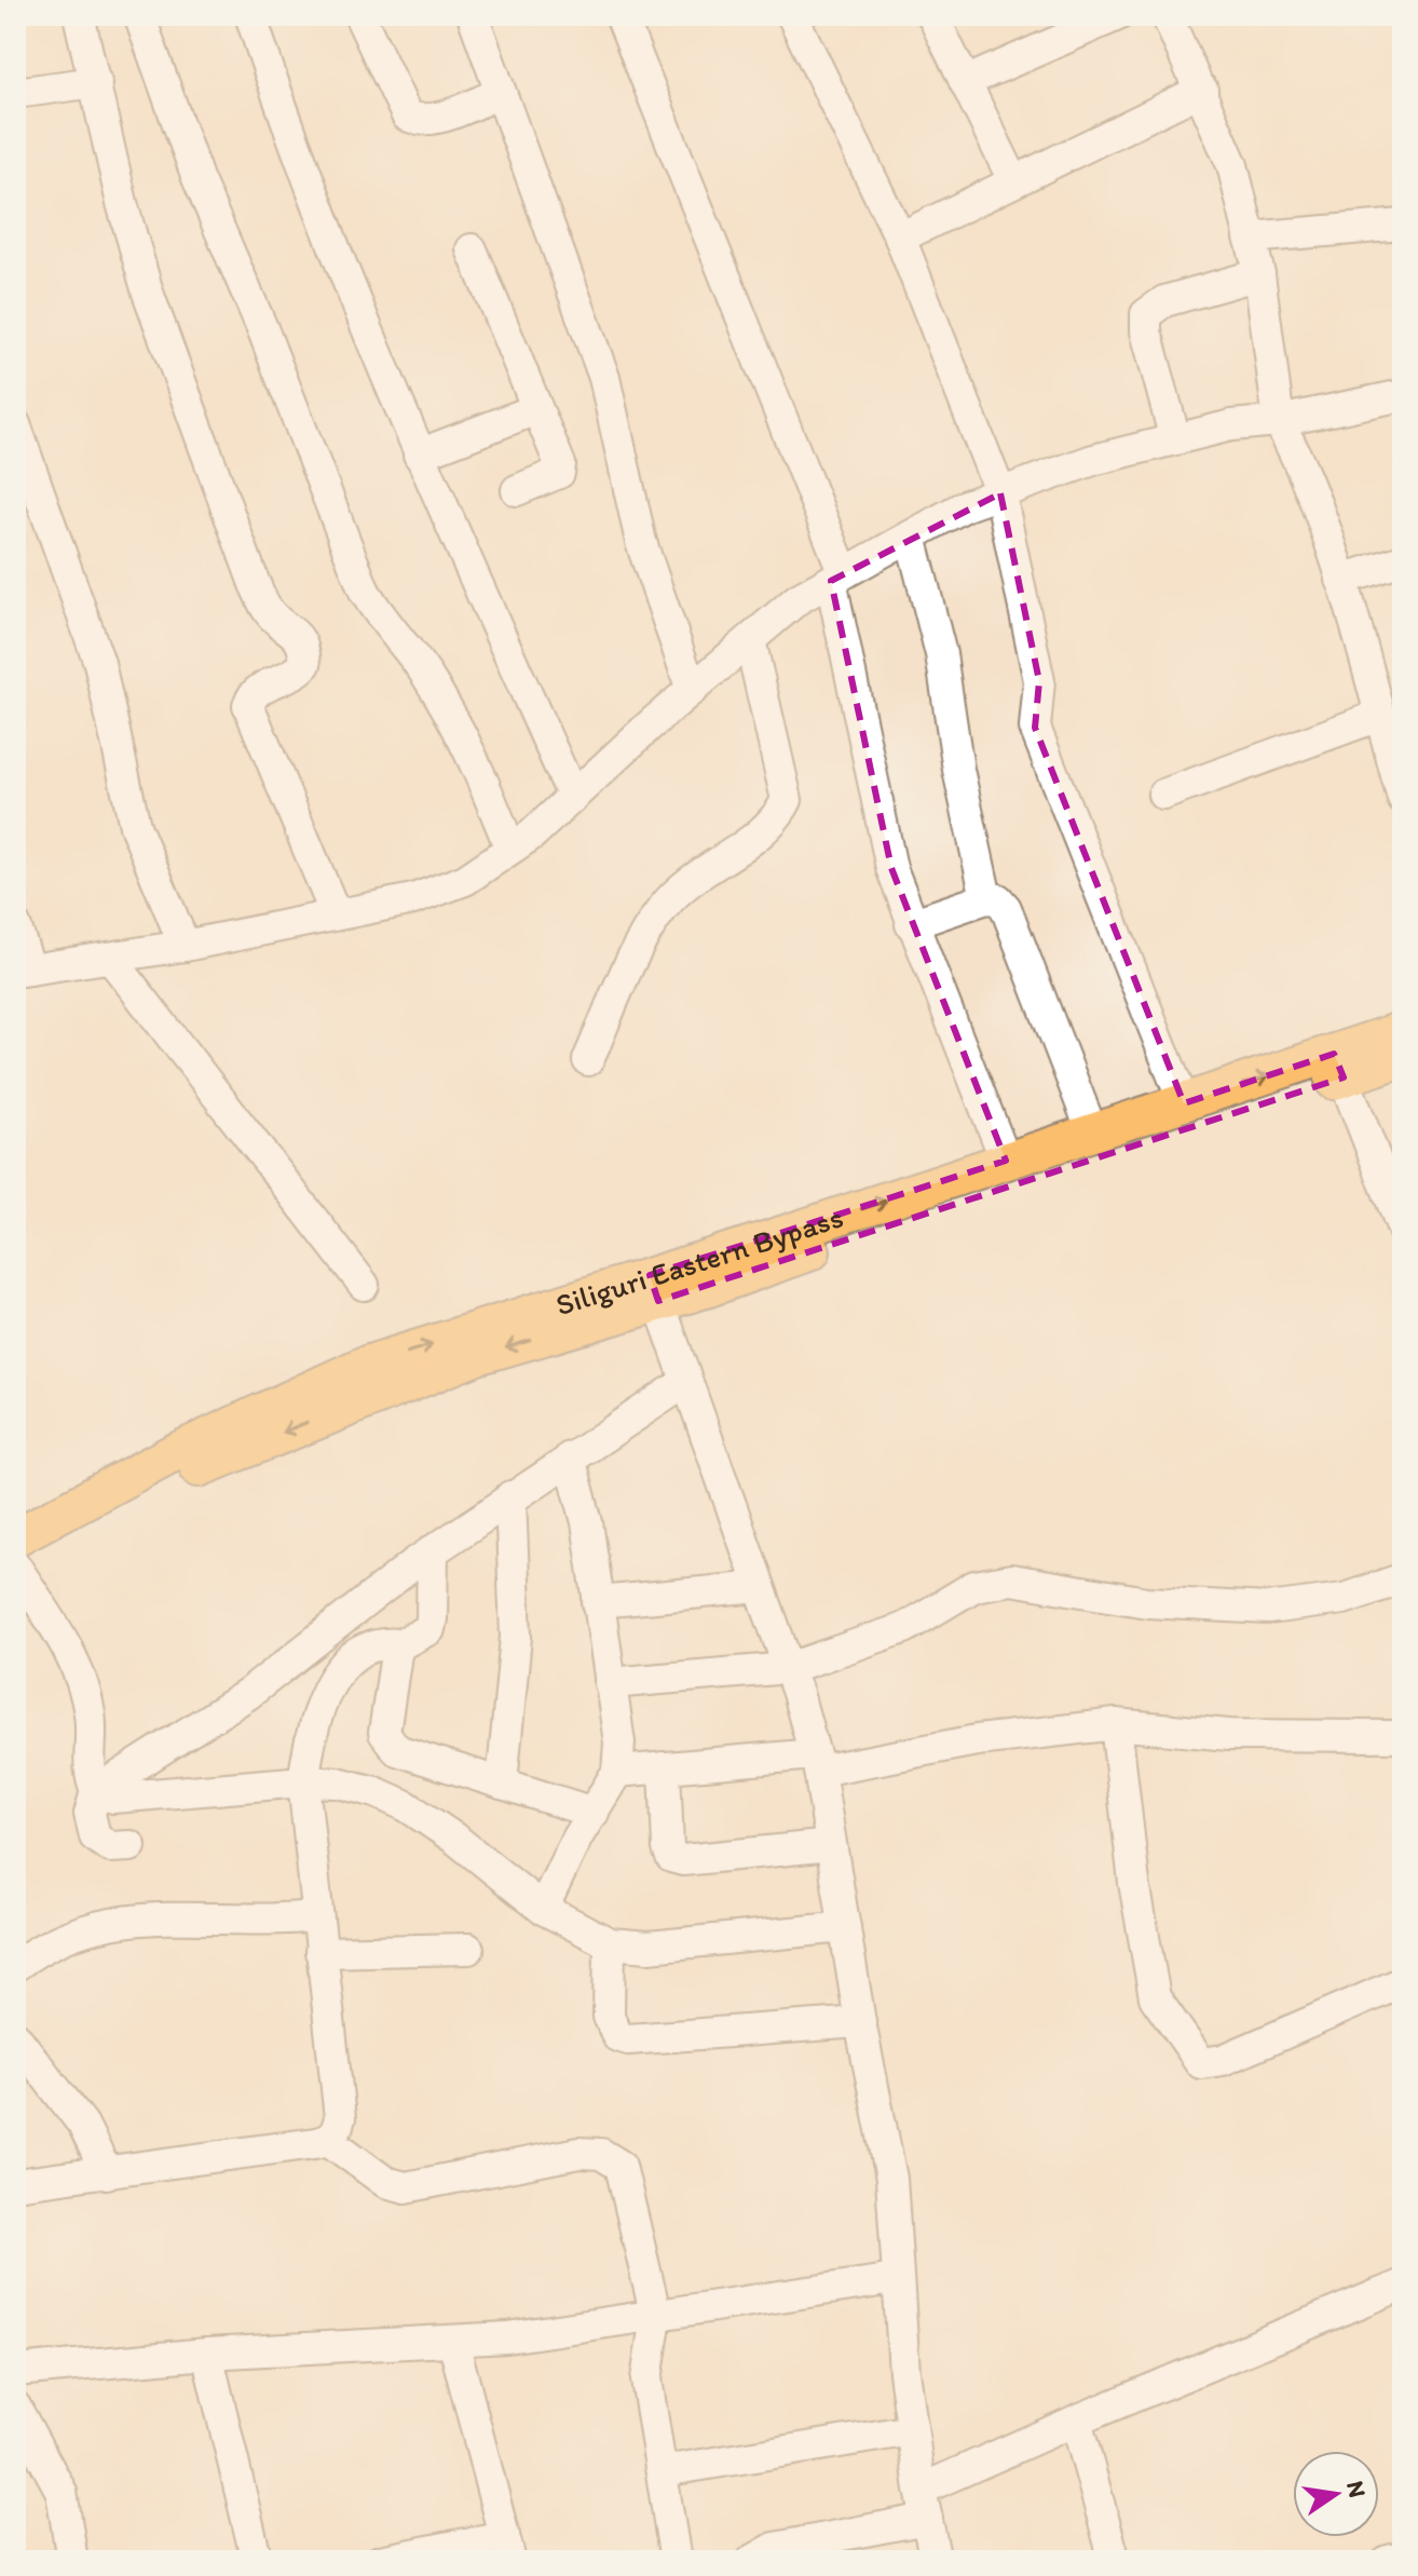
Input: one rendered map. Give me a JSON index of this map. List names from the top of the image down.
{
  "streets": {
    "main road": ["Siliguri Eastern Bypass"]
  },
  "north": "right"
}
